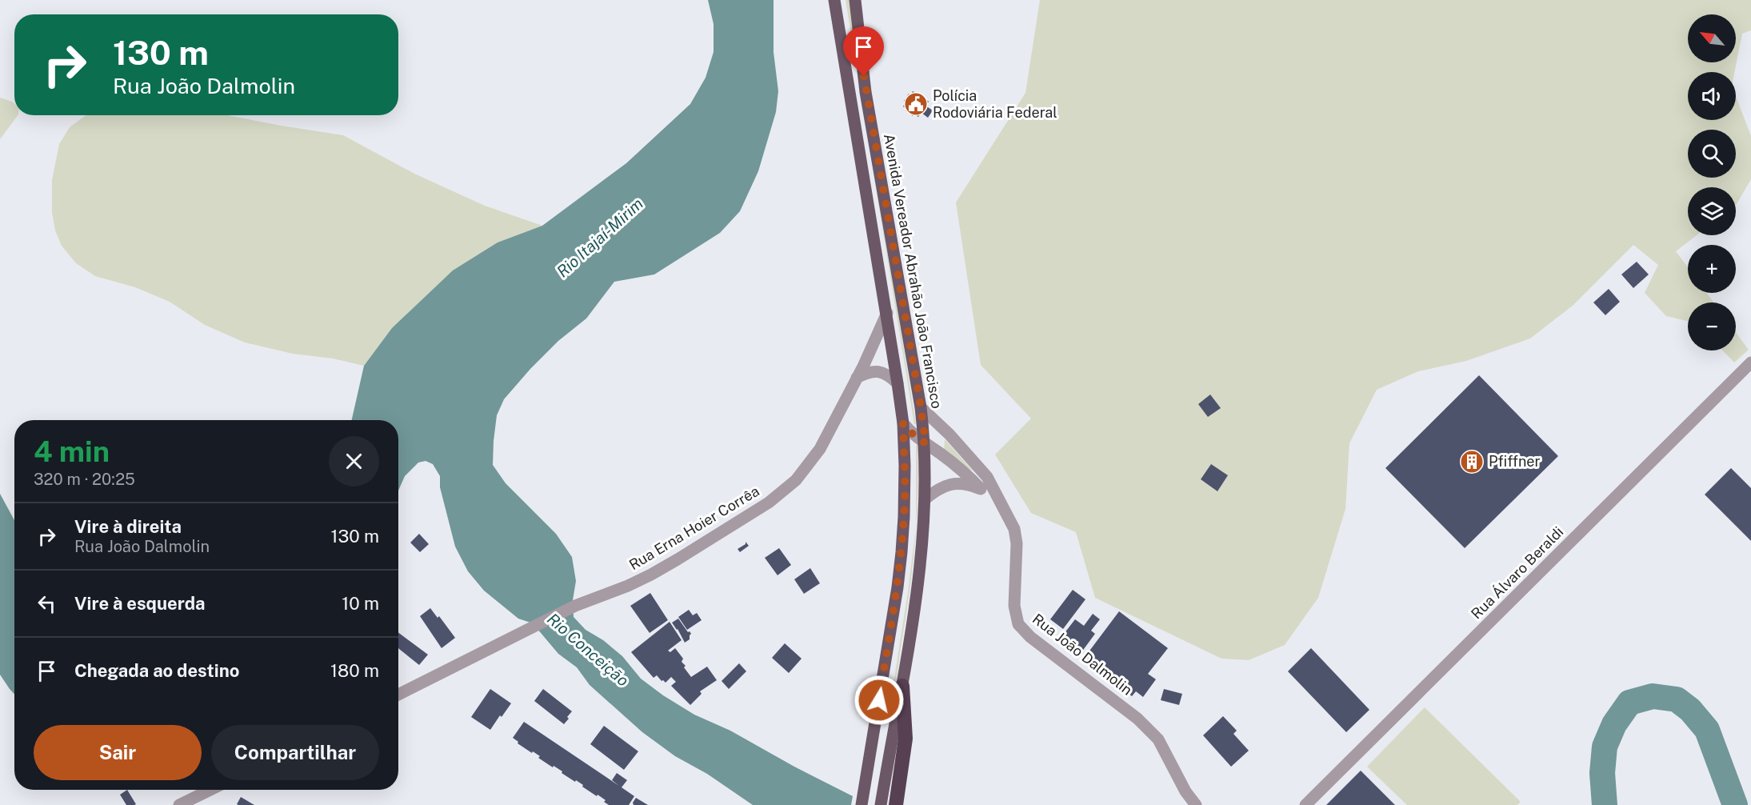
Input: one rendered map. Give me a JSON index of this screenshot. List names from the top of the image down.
{
  "streets": {
    "main road": ["Avenida Vereador Abrahão João Francisco"],
    "street": ["Rua Erna Hoier Corrêa", "Rua Álvaro Beraldi", "Rua João Dalmolin"]
  },
  "crossings": [
    ["Avenida Vereador Abrahão João Francisco", "Rua João Dalmolin"]
  ],
  "water": ["Rio Itajaí-Mirim", "Rio Conceição"],
  "places": {
    "public building": ["Polícia Rodoviária Federal"],
    "building": ["Pfiffner"]
  },
  "north": "top left",
  "page": {
    "map_buttons": ["+", "−"],
    "turn": ["130 m", "Rua João Dalmolin"],
    "heading": ["4 min", "320 m · 20:25"],
    "list": [
      {
        "name": "Vire à direita",
        "note": "Rua João Dalmolin",
        "value": "130 m"
      },
      {
        "name": "Vire à esquerda",
        "value": "10 m"
      },
      {
        "name": "Chegada ao destino",
        "value": "180 m"
      }
    ],
    "buttons": ["Sair", "Compartilhar"]
  }
}
